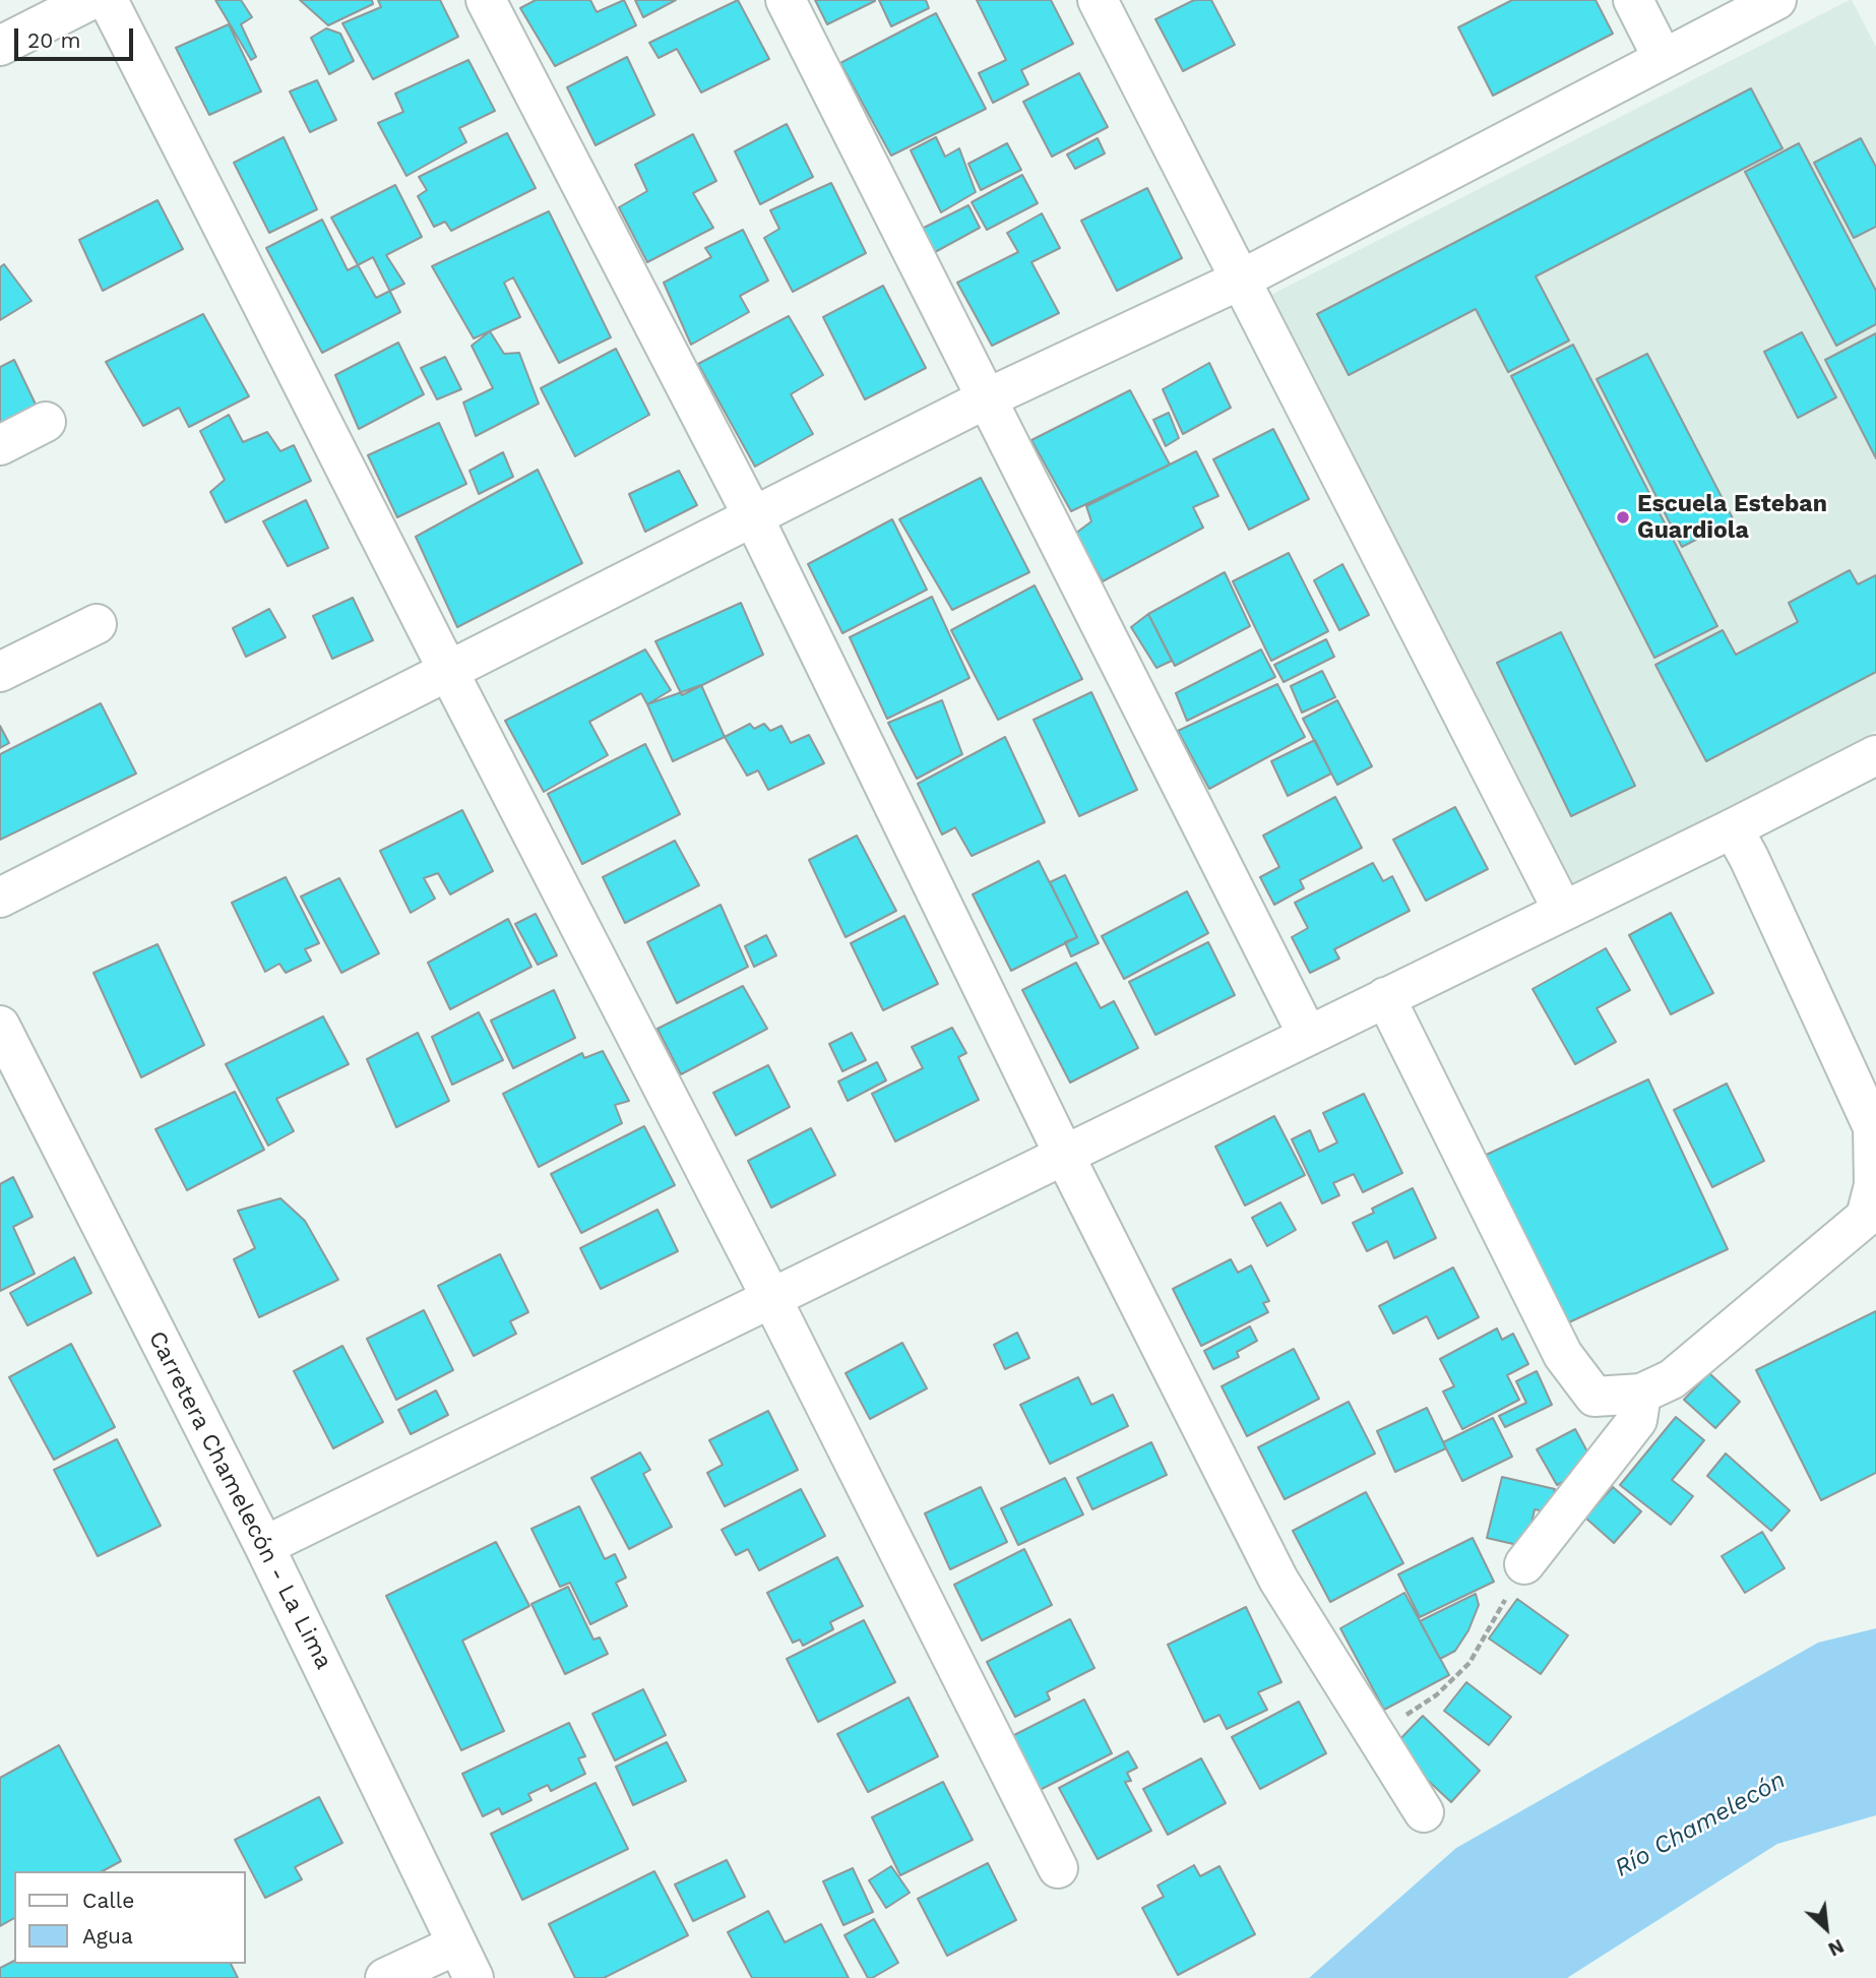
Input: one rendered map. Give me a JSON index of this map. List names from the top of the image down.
{
  "streets": {
    "street": ["Carretera Chamelecón - La Lima"]
  },
  "water": ["Río Chamelecón"],
  "places": ["Escuela Esteban Guardiola"],
  "legend": ["Calle", "Agua"],
  "scale_bar": "20 m",
  "north": "bottom right"
}
